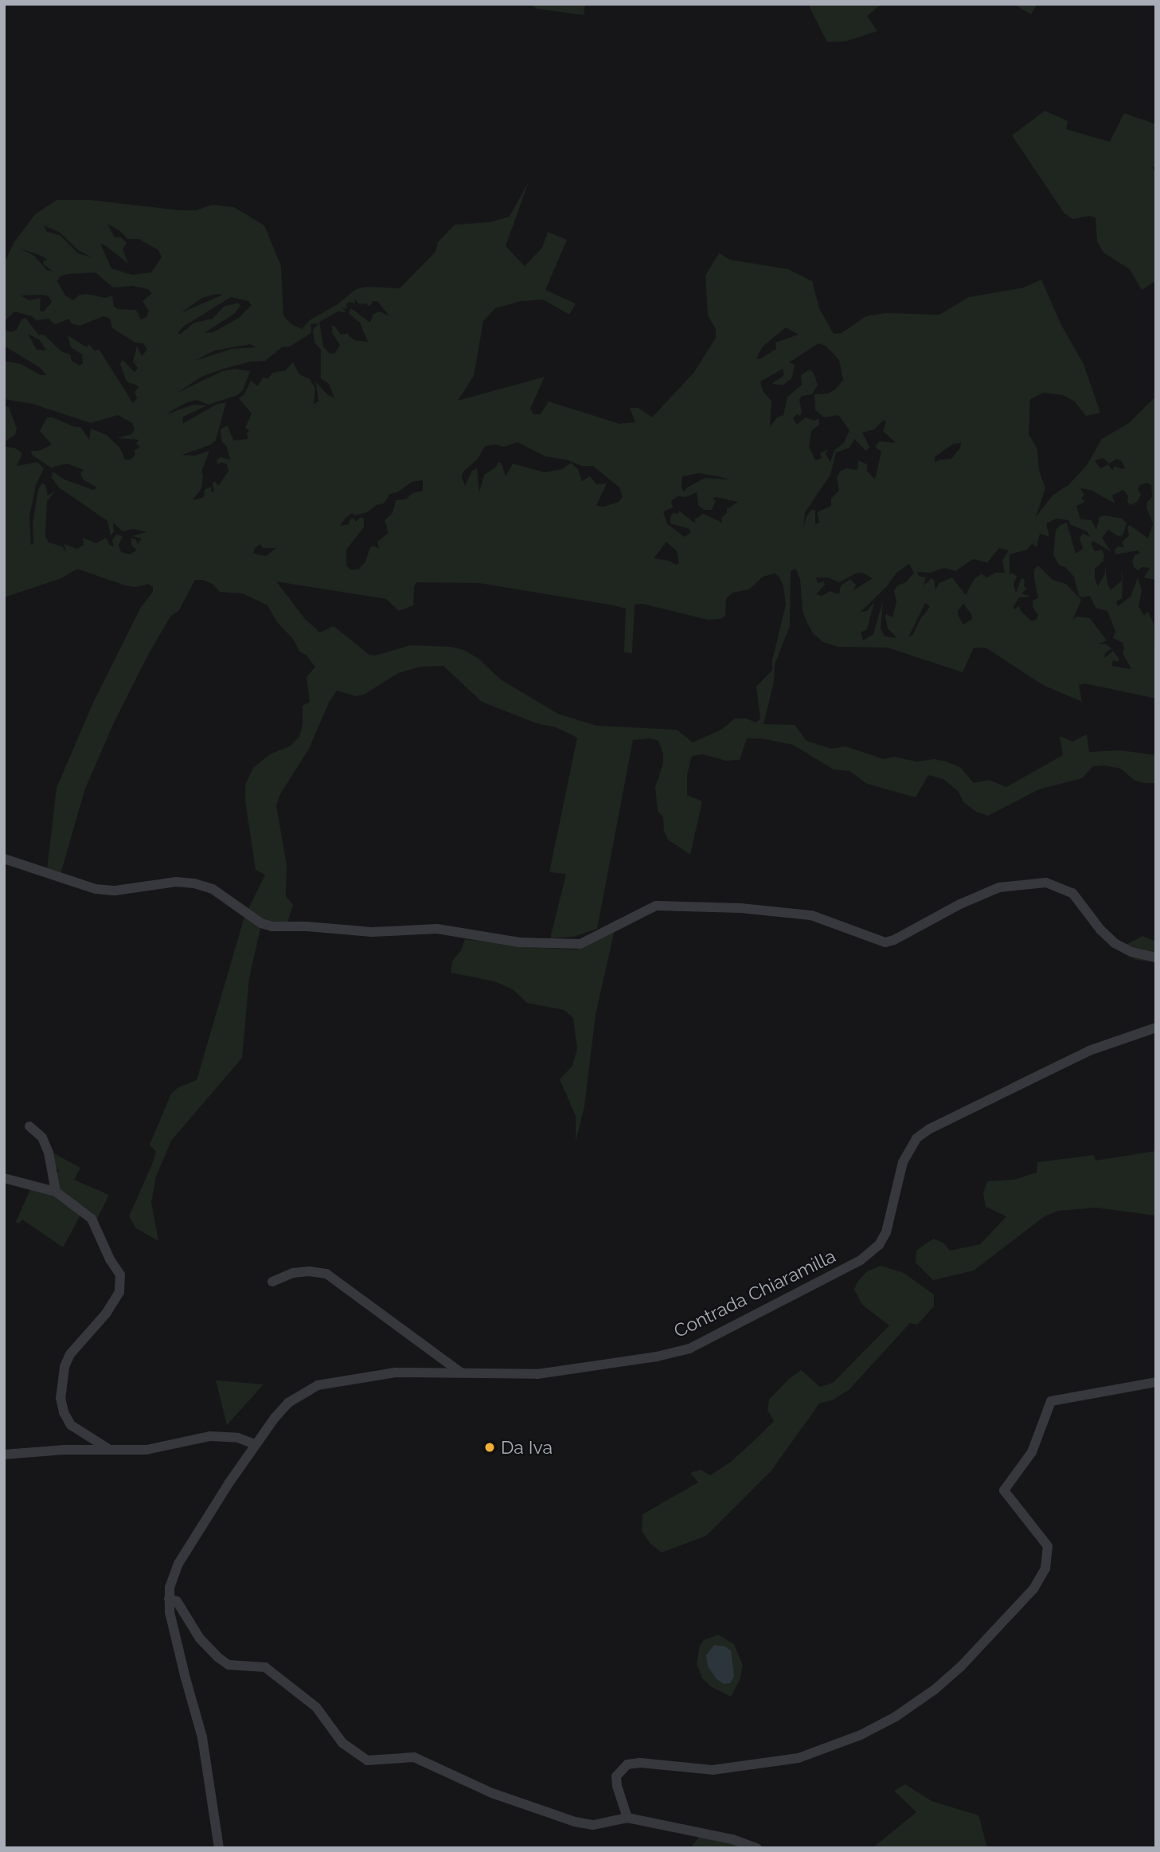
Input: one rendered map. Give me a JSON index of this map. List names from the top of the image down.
{
  "streets": {
    "street": ["Contrada Chiaramilla"]
  },
  "places": ["Da Iva"]
}
